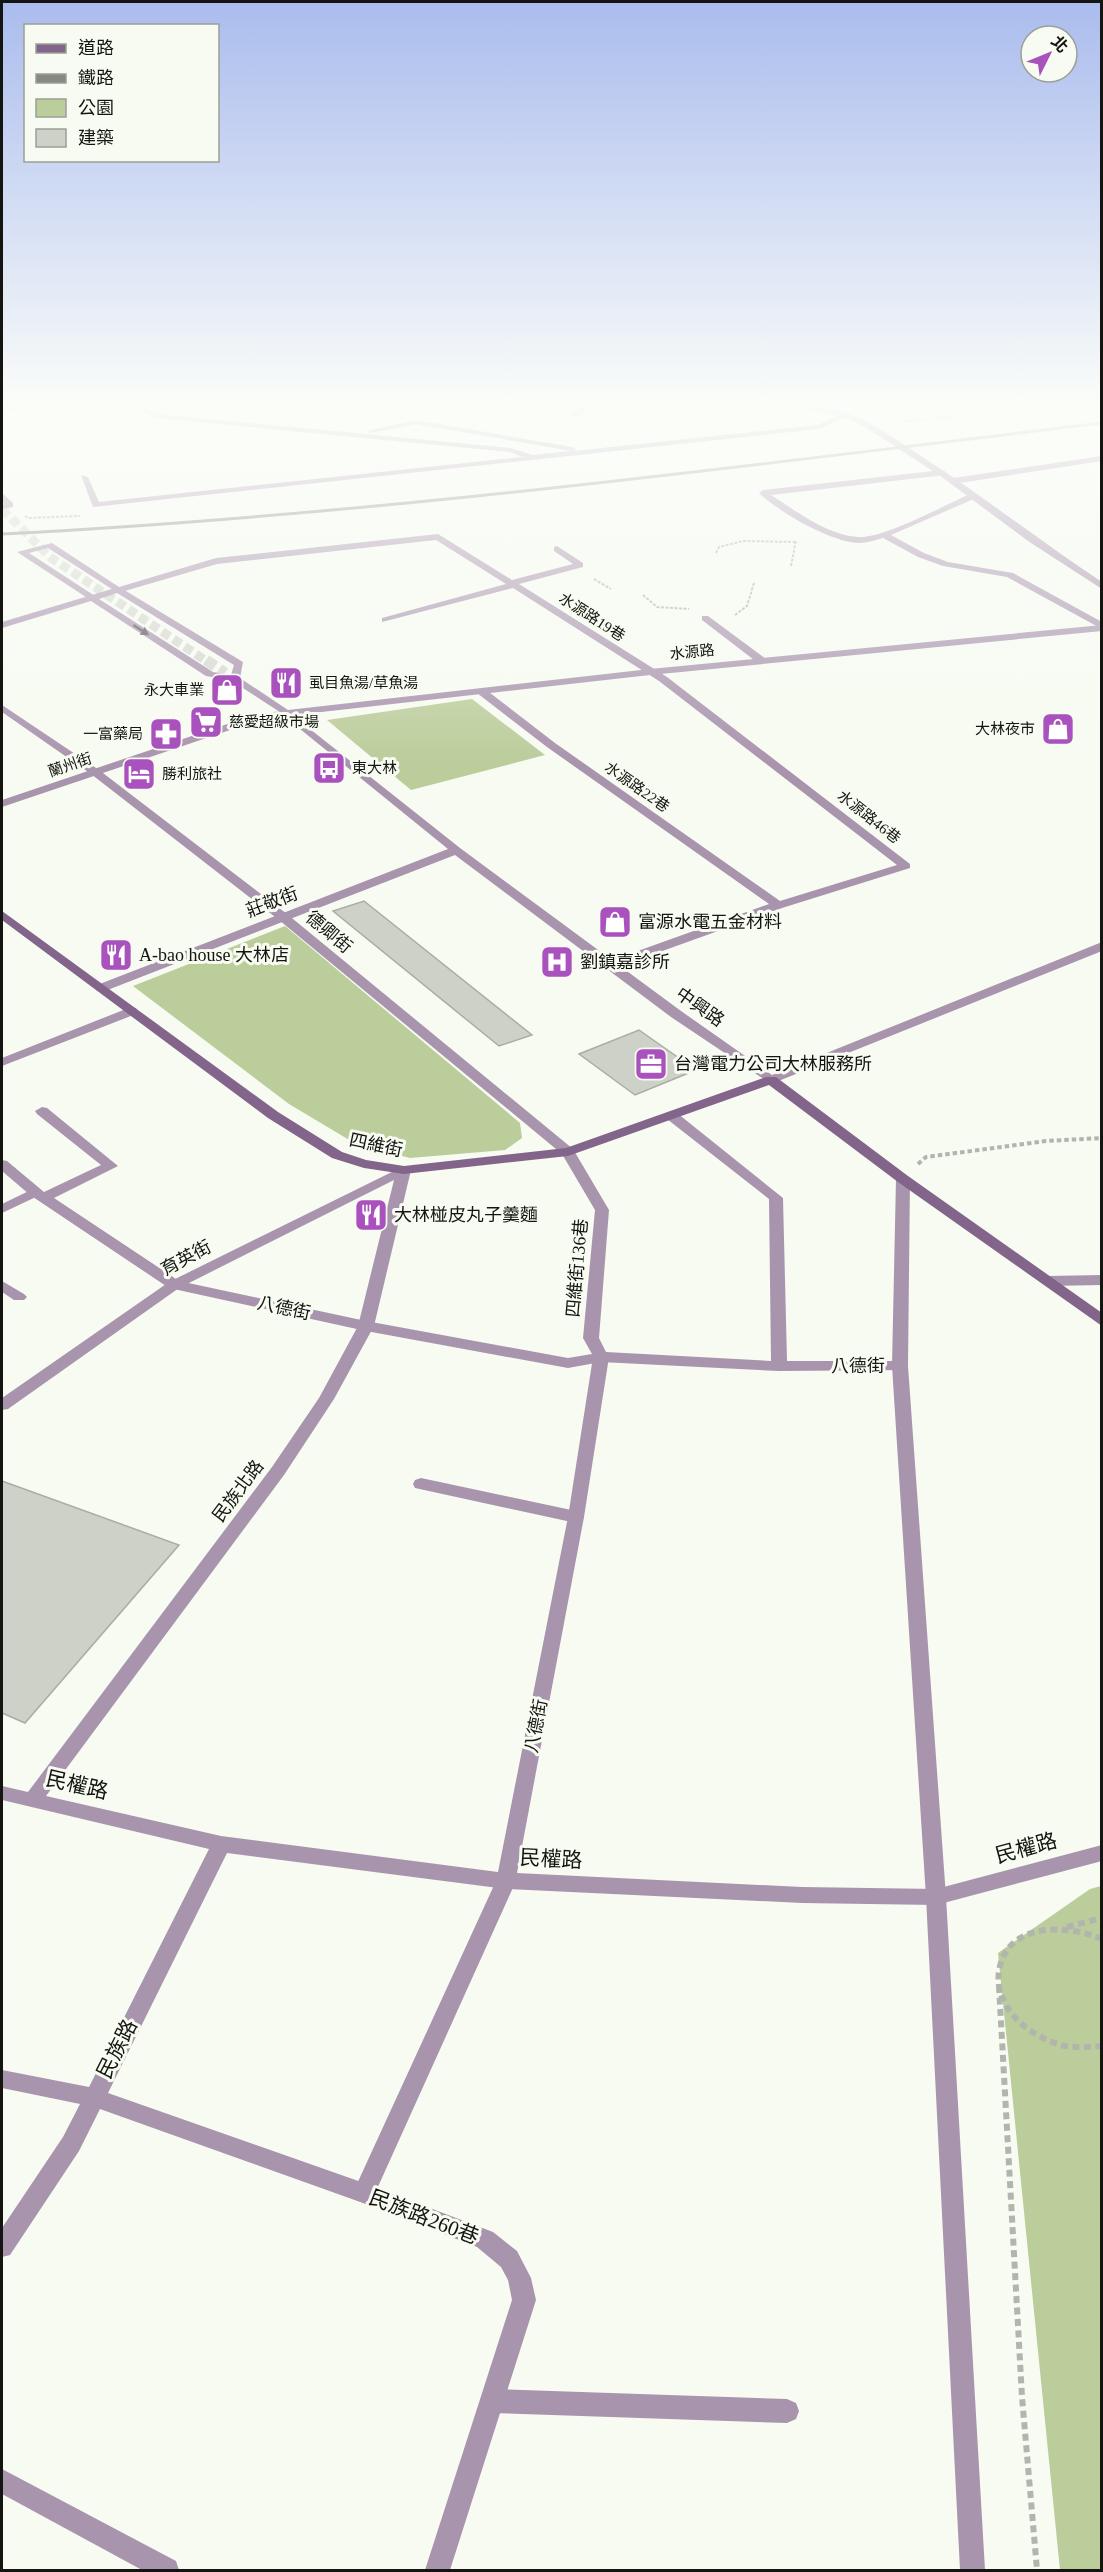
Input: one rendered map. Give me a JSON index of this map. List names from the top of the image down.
{
  "streets": {
    "main road": ["中興路", "四維街"],
    "street": [
      "水源路19巷",
      "水源路",
      "蘭州街",
      "水源路22巷",
      "水源路46巷",
      "莊敬街",
      "德卿街",
      "育英街",
      "四維街136巷",
      "八德街",
      "民族北路",
      "民權路",
      "民族路",
      "民族路260巷"
    ]
  },
  "crossings": [
    ["水源路19巷", "水源路"],
    ["水源路19巷", "水源路46巷"],
    ["水源路", "蘭州街"],
    ["水源路", "水源路22巷"],
    ["水源路", "水源路46巷"],
    ["水源路", "中興路"],
    ["蘭州街", "德卿街"],
    ["蘭州街", "中興路"],
    ["水源路22巷", "水源路46巷"],
    ["水源路46巷", "中興路"],
    ["莊敬街", "德卿街"],
    ["莊敬街", "中興路"],
    ["莊敬街", "四維街"],
    ["德卿街", "四維街"],
    ["德卿街", "四維街136巷"],
    ["中興路", "四維街"],
    ["四維街", "育英街"],
    ["四維街", "四維街136巷"],
    ["四維街", "民族北路"],
    ["育英街", "八德街"],
    ["育英街", "民族北路"],
    ["四維街136巷", "八德街"],
    ["八德街", "民族北路"],
    ["八德街", "民權路"],
    ["八德街", "民族路260巷"],
    ["民族北路", "民權路"],
    ["民權路", "民族路"],
    ["民族路", "民族路260巷"]
  ],
  "places": {
    "restaurant": ["虱目魚湯/草魚湯", "A-bao house 大林店", "大林椪皮丸子羹麵"],
    "shop": ["永大車業", "大林夜市", "富源水電五金材料"],
    "supermarket": ["慈愛超級市場"],
    "pharmacy": ["一富藥局"],
    "bus stop": ["東大林"],
    "hotel": ["勝利旅社"],
    "hospital": ["劉鎮嘉診所"],
    "office": ["台灣電力公司大林服務所"]
  },
  "legend": [
    "道路",
    "鐵路",
    "公園",
    "建築"
  ],
  "north": "top right"
}
